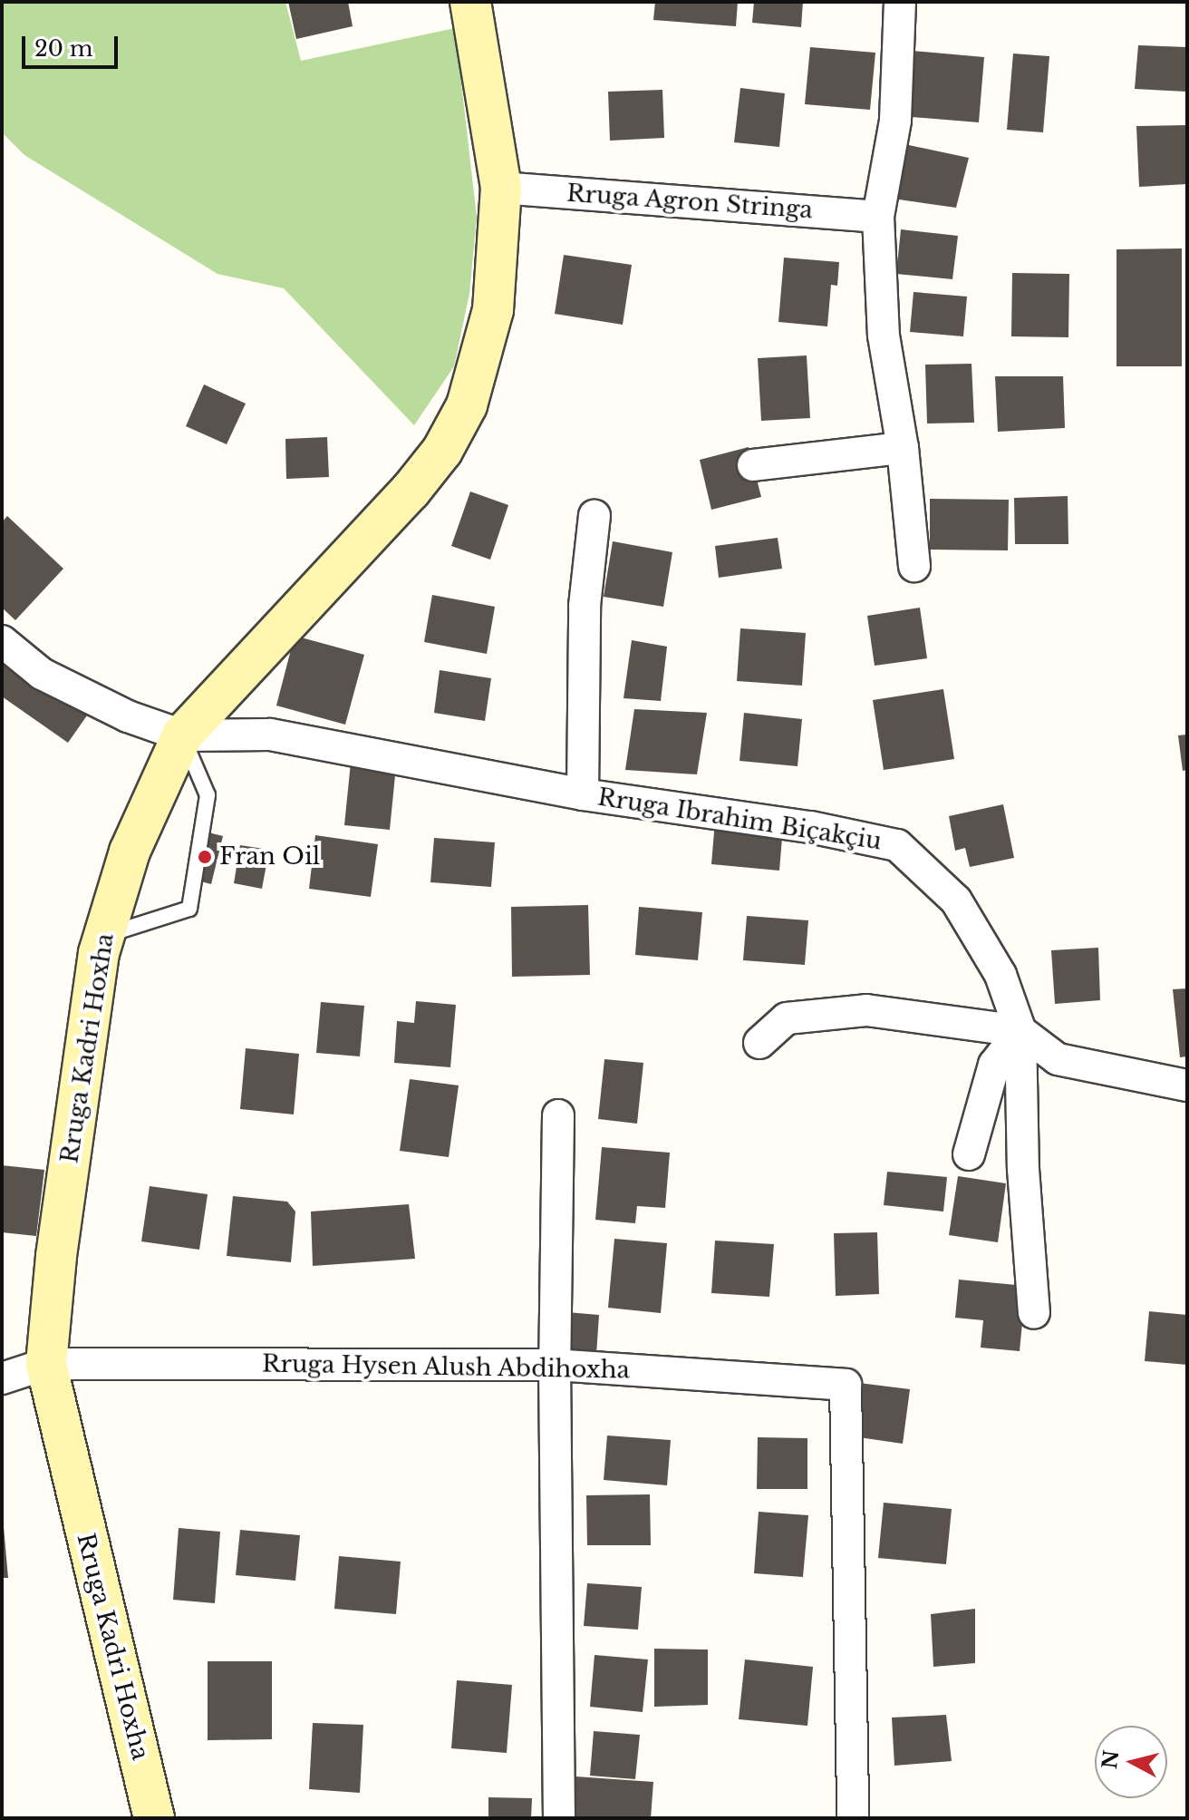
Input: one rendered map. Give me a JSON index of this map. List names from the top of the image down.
{
  "streets": {
    "main road": ["Rruga Kadri Hoxha"],
    "street": ["Rruga Agron Stringa", "Rruga Ibrahim Biçakçiu", "Rruga Hysen Alush Abdihoxha"]
  },
  "crossings": [
    ["Rruga Agron Stringa", "Rruga Kadri Hoxha"],
    ["Rruga Ibrahim Biçakçiu", "Rruga Kadri Hoxha"],
    ["Rruga Kadri Hoxha", "Rruga Hysen Alush Abdihoxha"]
  ],
  "places": ["Fran Oil"],
  "scale_bar": "20 m",
  "north": "left"
}
